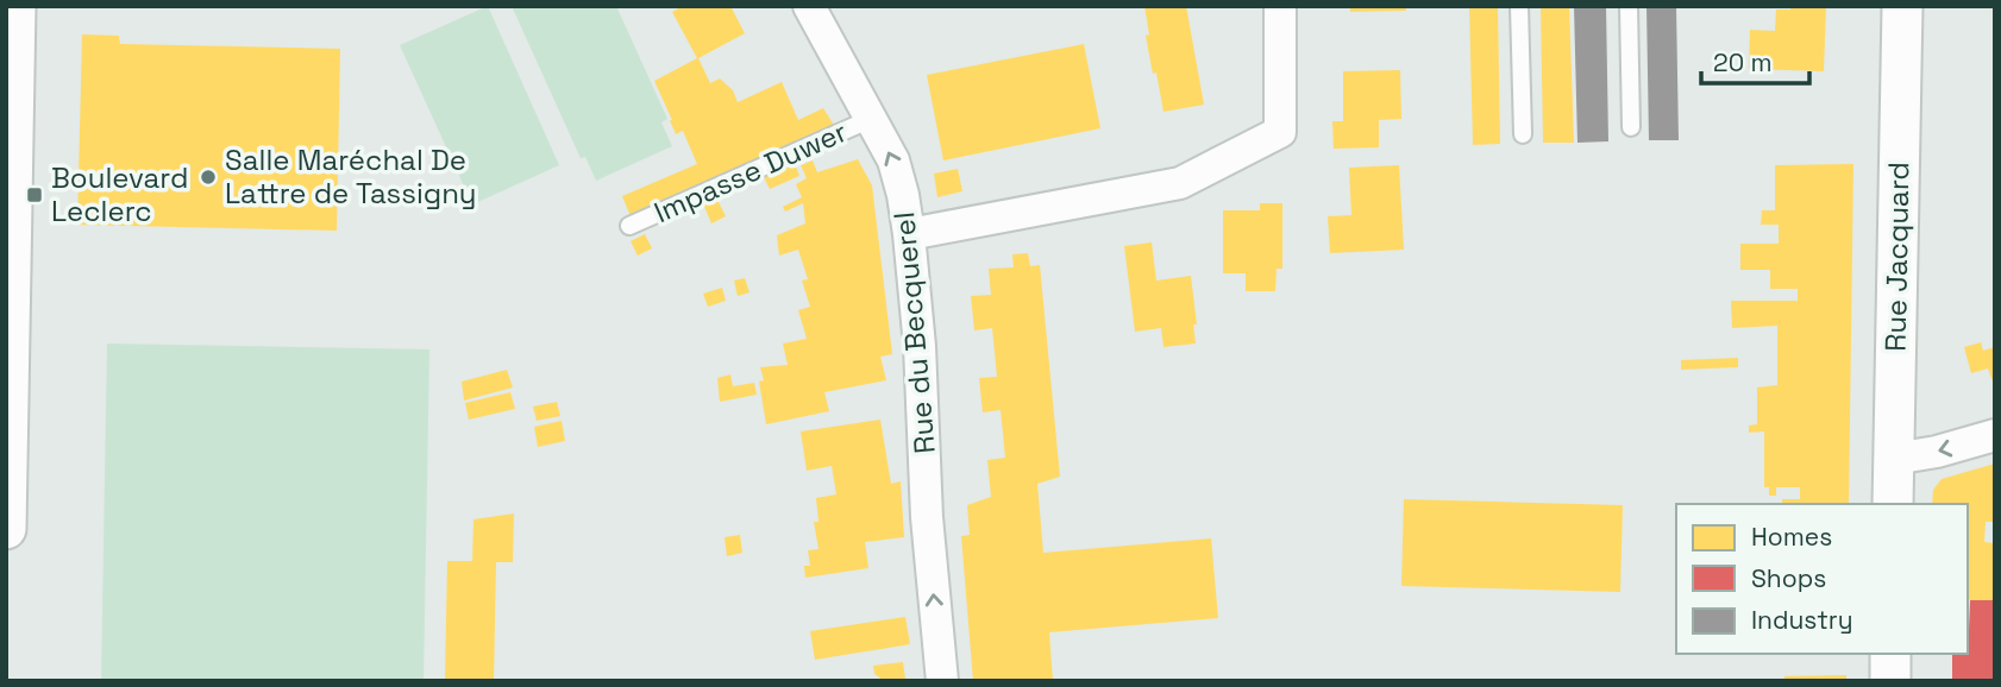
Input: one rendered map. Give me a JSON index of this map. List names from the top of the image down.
{
  "streets": {
    "street": ["Rue Jacquard", "Rue du Becquerel"],
    "lane": ["Impasse Duwer"]
  },
  "crossings": [
    ["Impasse Duwer", "Rue du Becquerel"]
  ],
  "one_way": ["Rue du Becquerel"],
  "places": {
    "other": ["Salle Maréchal De Lattre de Tassigny"],
    "transit": ["Boulevard Leclerc"]
  },
  "legend": ["Homes", "Shops", "Industry"],
  "scale_bar": "20 m"
}
